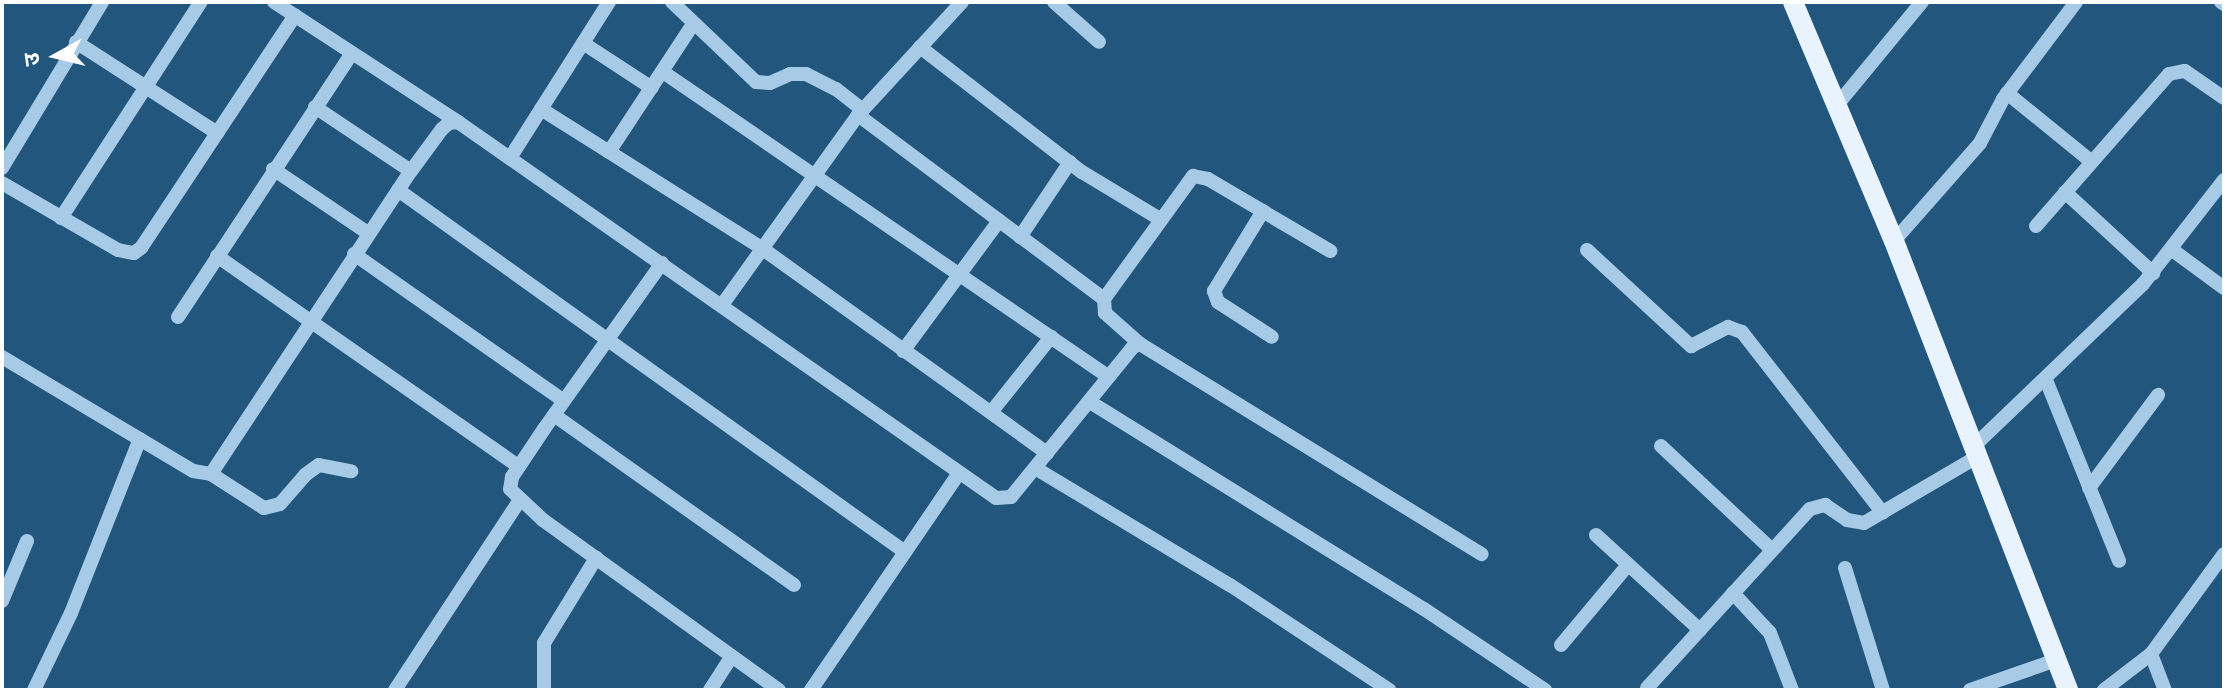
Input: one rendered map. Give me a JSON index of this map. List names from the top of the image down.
{
  "north": "left"
}
